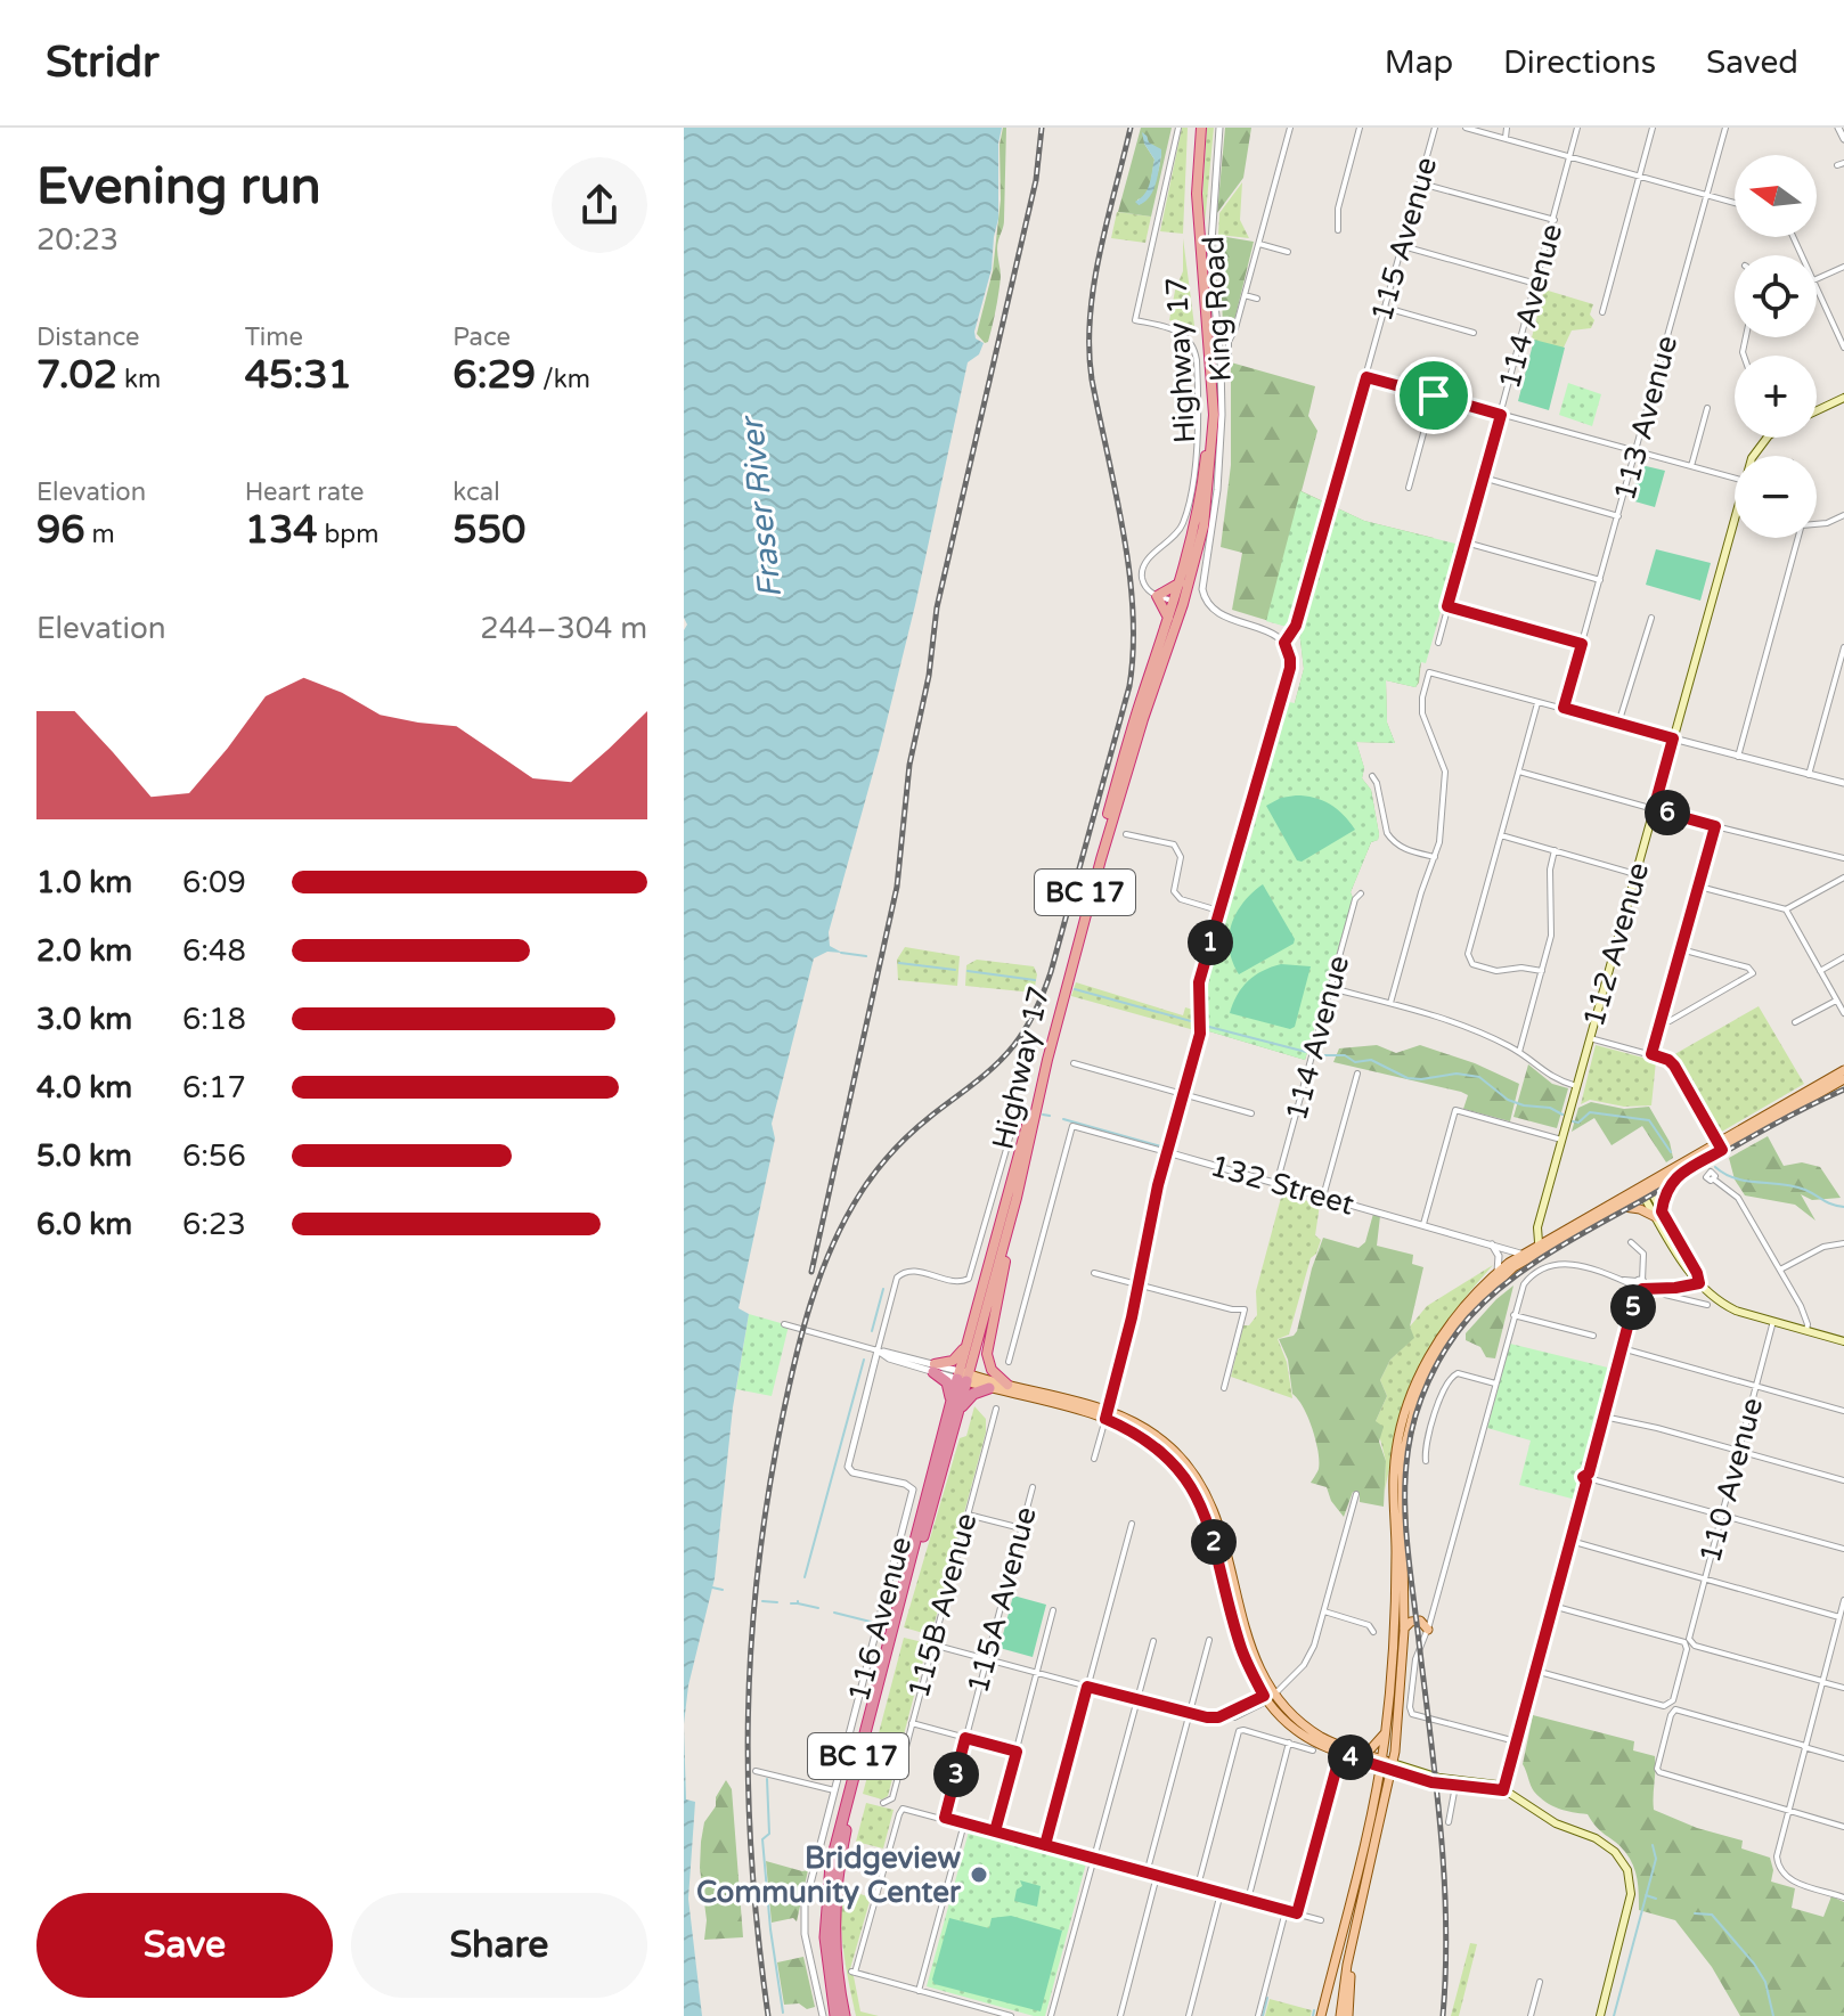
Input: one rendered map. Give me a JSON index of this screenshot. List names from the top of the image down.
{
  "streets": {
    "highway": ["Highway 17", "BC 17"],
    "main road": ["112 Avenue"],
    "street": [
      "115 Avenue",
      "114 Avenue",
      "King Road",
      "113 Avenue",
      "132 Street",
      "110 Avenue",
      "115A Avenue",
      "115B Avenue",
      "116 Avenue"
    ]
  },
  "crossings": [
    ["115 Avenue", "King Road"],
    ["115 Avenue", "132 Street"],
    ["114 Avenue", "132 Street"]
  ],
  "water": ["Fraser River"],
  "places": ["Bridgeview Community Center"],
  "north": "left",
  "page": {
    "header": "Stridr",
    "nav": ["Map", "Directions", "Saved"],
    "heading": ["Evening run", "20:23"],
    "map_buttons": ["+", "−"],
    "stats": [
      ["Distance", "7.02 km"],
      ["Time", "45:31"],
      ["Pace", "6:29 /km"],
      ["Elevation", "96 m"],
      ["Heart rate", "134 bpm"],
      ["kcal", "550"]
    ],
    "chart": ["Elevation", "244–304 m"],
    "pins": [
      "6",
      "1",
      "5",
      "2",
      "4",
      "3"
    ],
    "list": [
      {
        "name": "1.0 km",
        "note": "6:09"
      },
      {
        "name": "2.0 km",
        "note": "6:48"
      },
      {
        "name": "3.0 km",
        "note": "6:18"
      },
      {
        "name": "4.0 km",
        "note": "6:17"
      },
      {
        "name": "5.0 km",
        "note": "6:56"
      },
      {
        "name": "6.0 km",
        "note": "6:23"
      }
    ],
    "buttons": ["Save", "Share"]
  }
}
